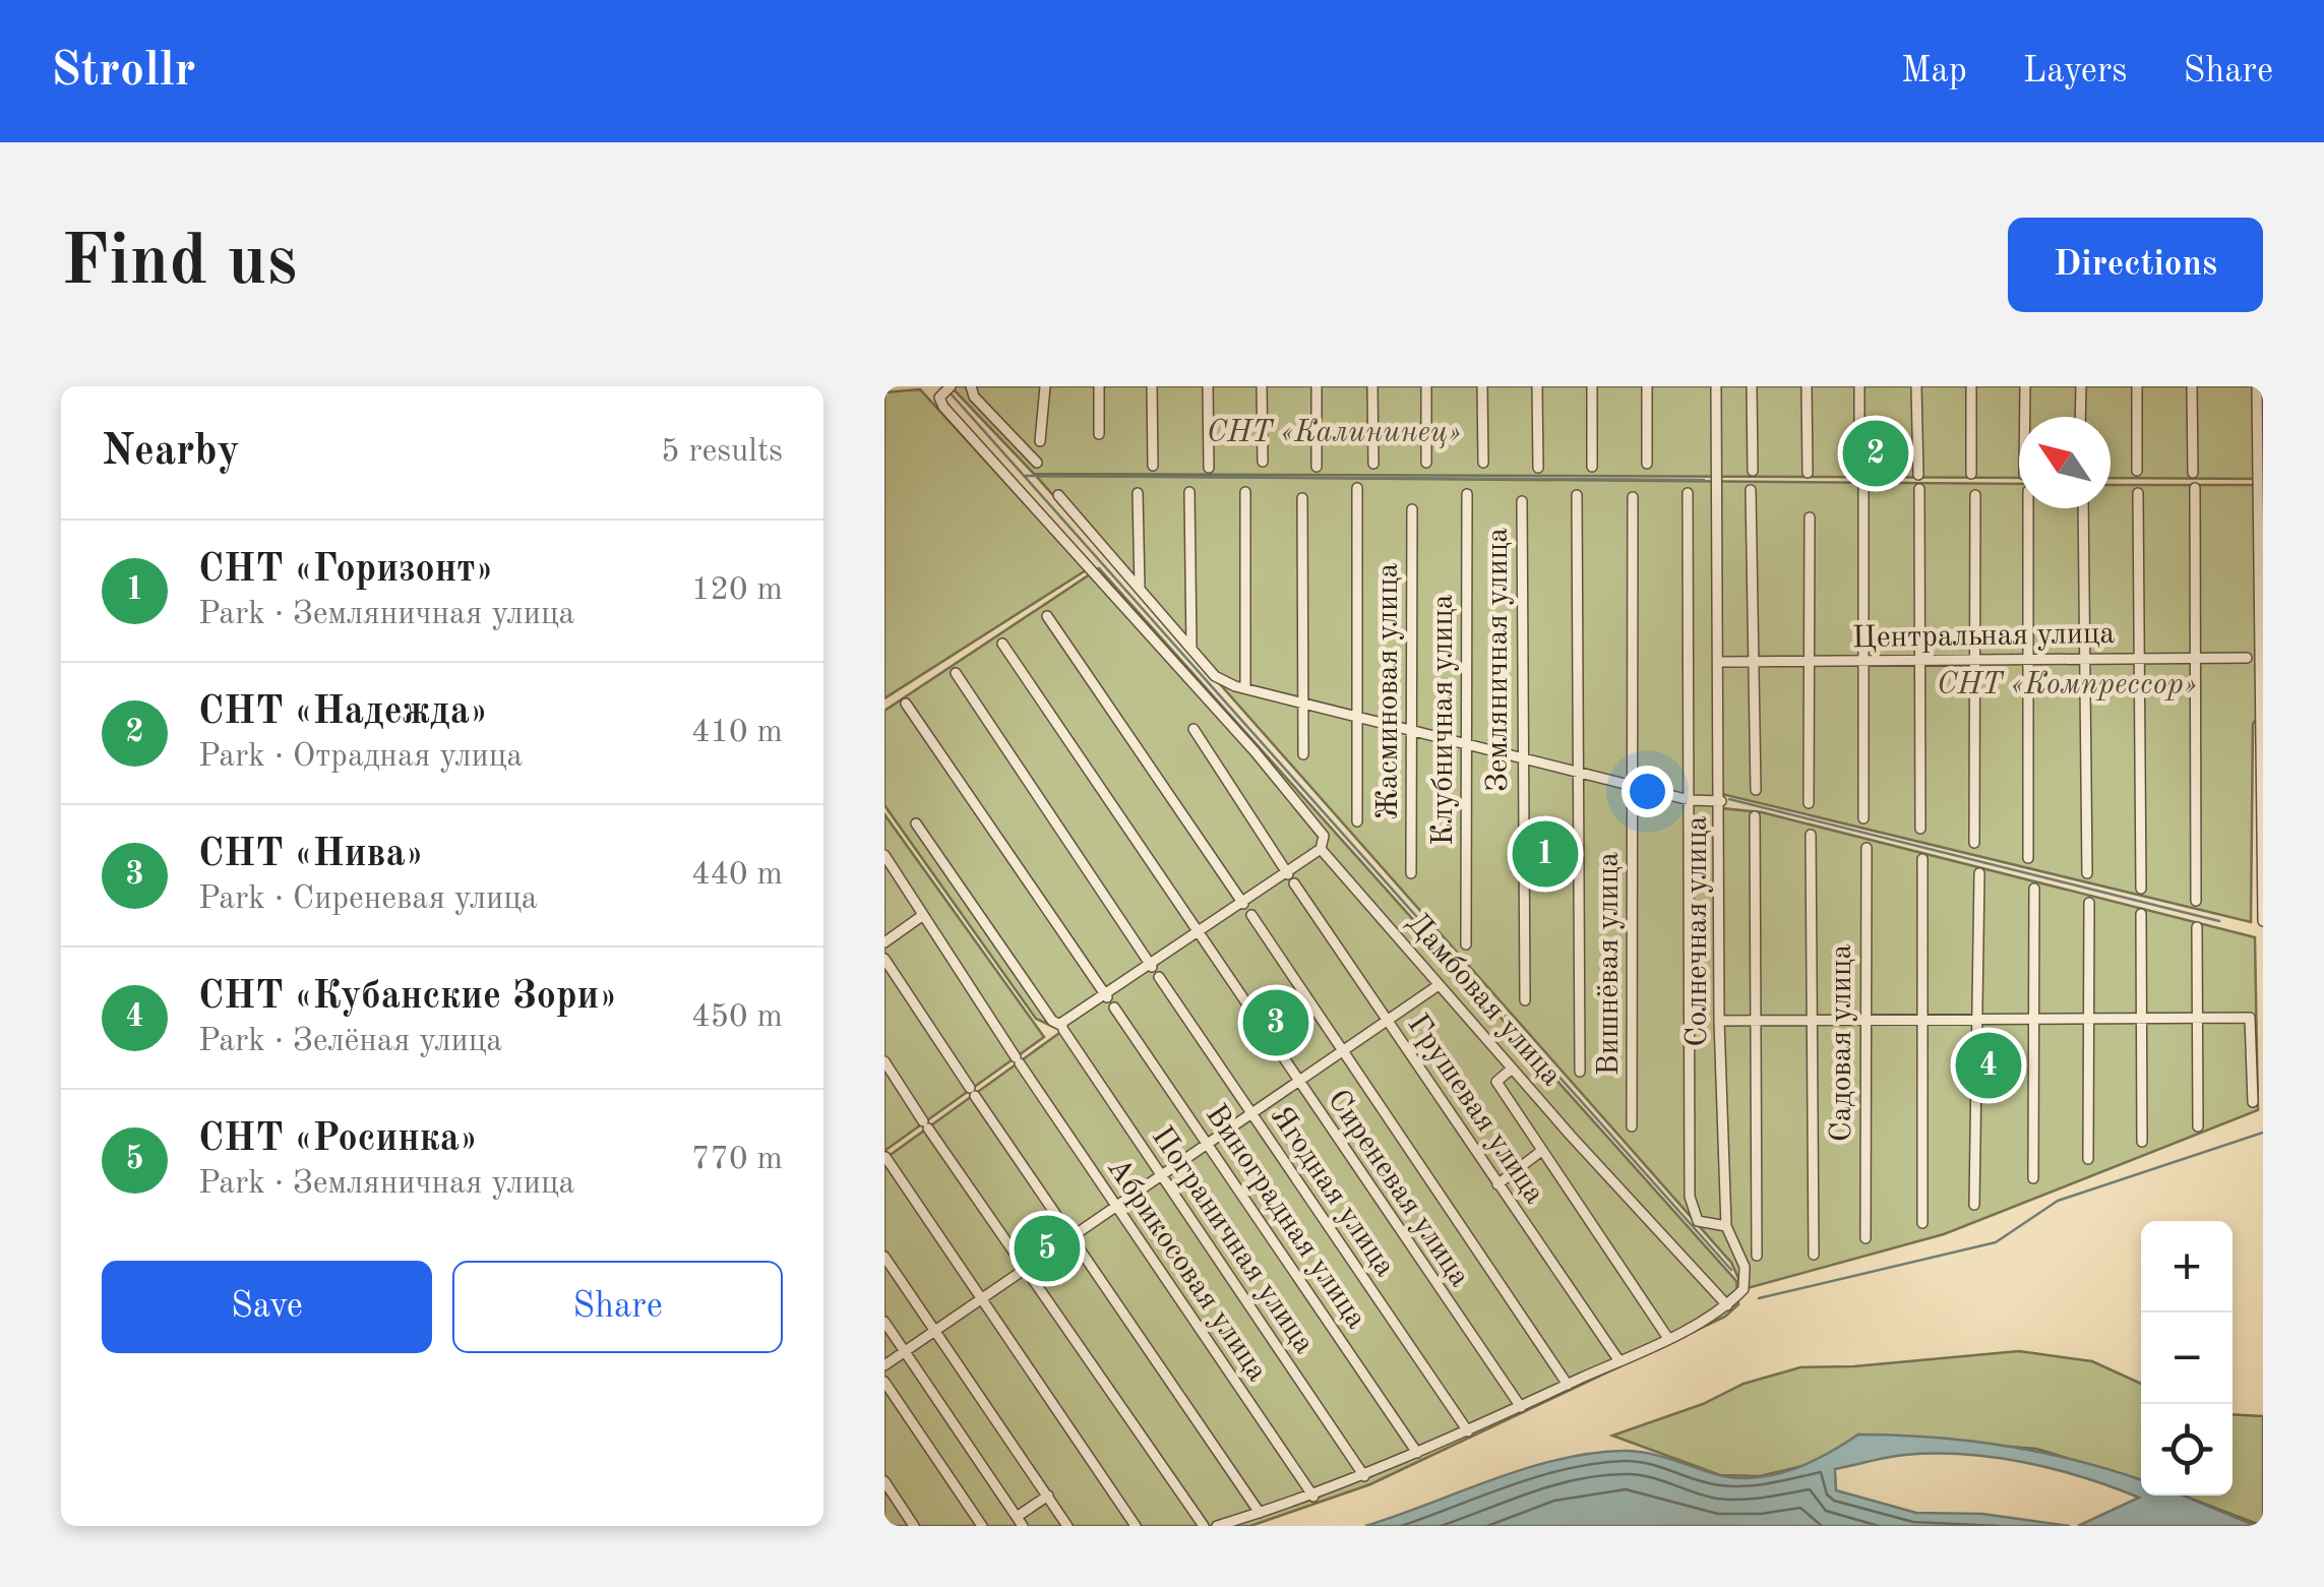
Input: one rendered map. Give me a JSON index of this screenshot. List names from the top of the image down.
{
  "streets": {
    "street": [
      "Центральная улица",
      "Земляничная улица",
      "Жасминовая улица",
      "Клубничная улица",
      "Солнечная улица",
      "Вишнёвая улица",
      "Дамбовая улица",
      "Садовая улица",
      "Грушевая улица",
      "Сиреневая улица",
      "Ягодная улица",
      "Виноградная улица",
      "Пограничная улица",
      "Абрикосовая улица"
    ]
  },
  "crossings": [
    ["Центральная улица", "Солнечная улица"],
    ["Солнечная улица", "Дамбовая улица"]
  ],
  "parks": ["СНТ «Калининец»", "СНТ «Компрессор»"],
  "north": "top left",
  "page": {
    "header": "Strollr",
    "nav": ["Map", "Layers", "Share"],
    "buttons": [
      "Directions",
      ["Save", "Share"]
    ],
    "title": "Find us",
    "heading": ["Nearby", "5 results"],
    "pins": [
      "2",
      "1",
      "3",
      "4",
      "5"
    ],
    "list": [
      {
        "mark": "1",
        "name": "СНТ «Горизонт»",
        "note": "Park · Земляничная улица",
        "value": "120 m"
      },
      {
        "mark": "2",
        "name": "СНТ «Надежда»",
        "note": "Park · Отрадная улица",
        "value": "410 m"
      },
      {
        "mark": "3",
        "name": "СНТ «Нива»",
        "note": "Park · Сиреневая улица",
        "value": "440 m"
      },
      {
        "mark": "4",
        "name": "СНТ «Кубанские Зори»",
        "note": "Park · Зелёная улица",
        "value": "450 m"
      },
      {
        "mark": "5",
        "name": "СНТ «Росинка»",
        "note": "Park · Земляничная улица",
        "value": "770 m"
      }
    ],
    "map_buttons": ["+", "−"]
  }
}
